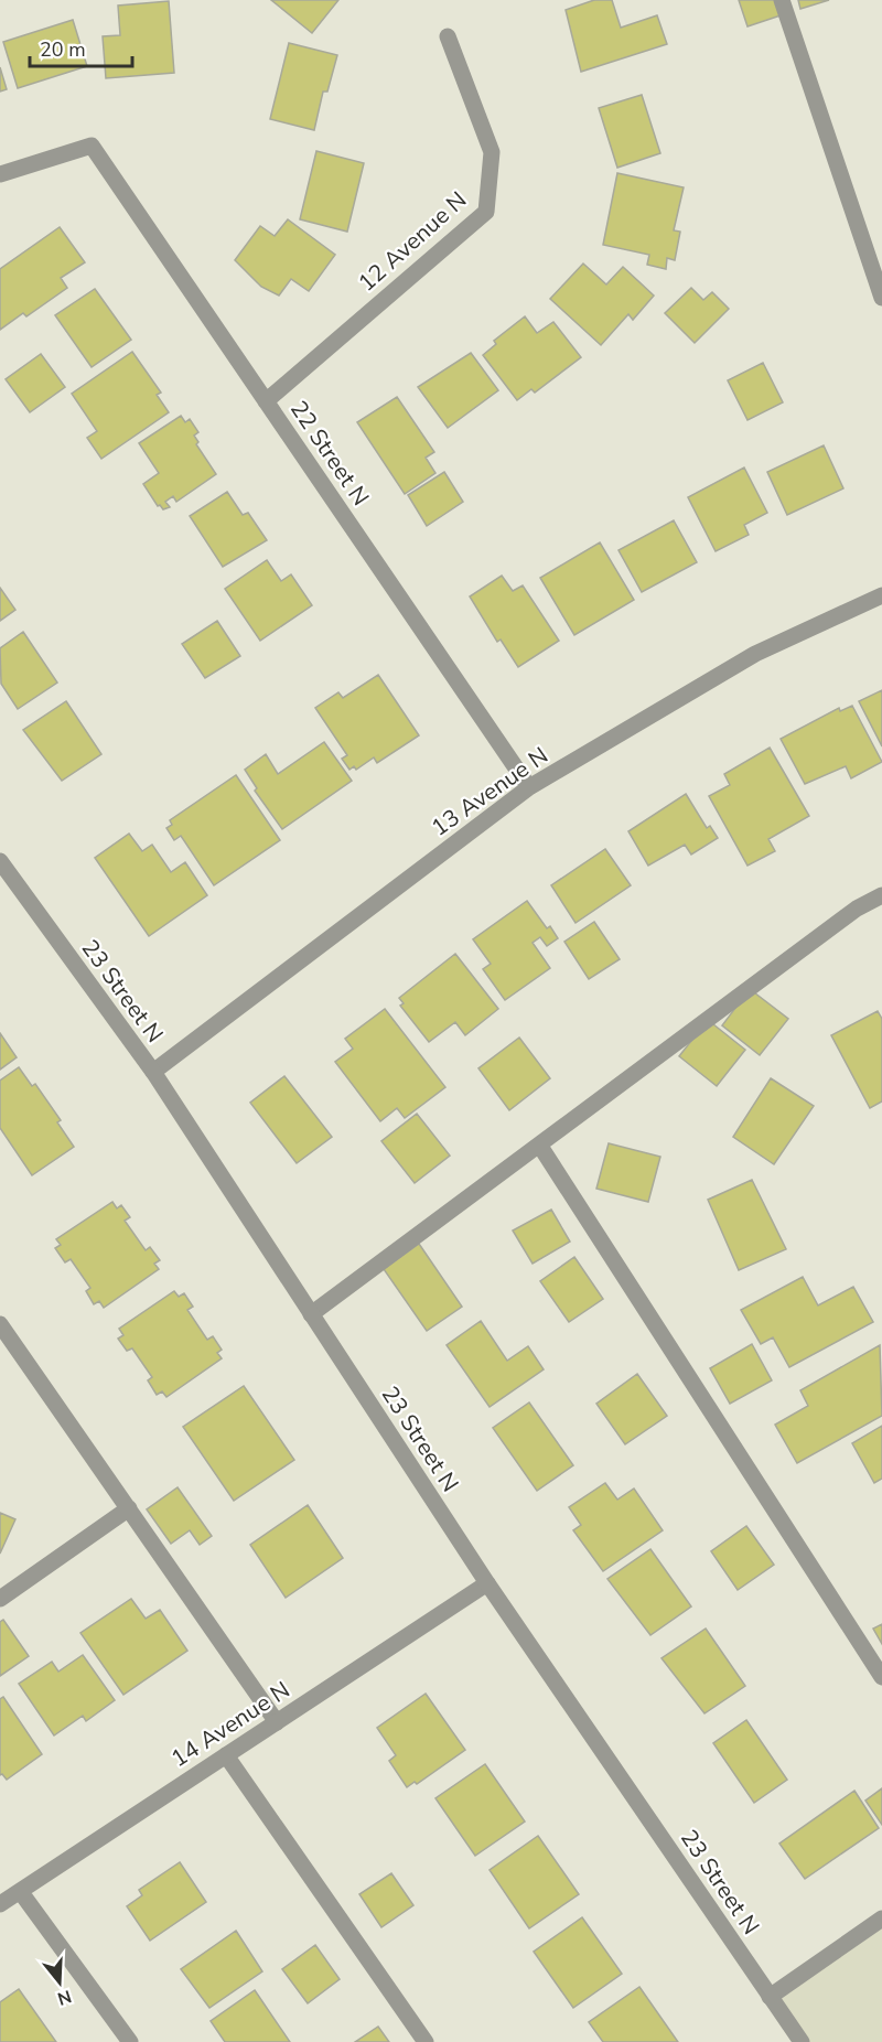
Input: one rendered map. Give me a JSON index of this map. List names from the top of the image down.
{
  "streets": {
    "street": [
      "12 Avenue N",
      "22 Street N",
      "13 Avenue N",
      "23 Street N",
      "14 Avenue N"
    ]
  },
  "crossings": [
    ["12 Avenue N", "22 Street N"],
    ["22 Street N", "13 Avenue N"],
    ["13 Avenue N", "23 Street N"],
    ["23 Street N", "14 Avenue N"]
  ],
  "scale_bar": "20 m",
  "north": "bottom"
}
